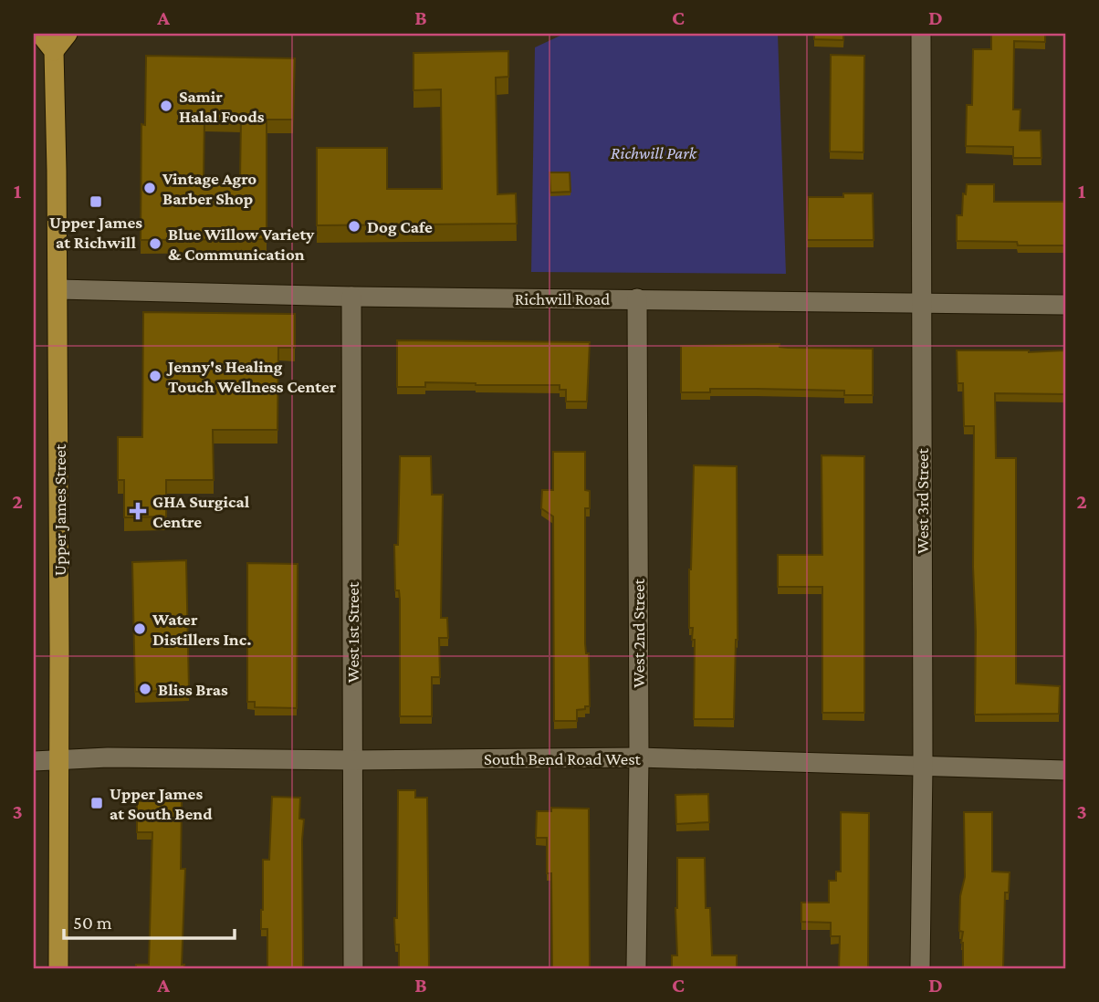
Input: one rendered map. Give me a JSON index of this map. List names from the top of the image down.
{
  "streets": {
    "main road": ["Upper James Street"],
    "street": [
      "Richwill Road",
      "West 3rd Street",
      "West 1st Street",
      "West 2nd Street",
      "South Bend Road West"
    ]
  },
  "crossings": [
    ["Richwill Road", "West 3rd Street"],
    ["Richwill Road", "Upper James Street"],
    ["Richwill Road", "West 1st Street"],
    ["Richwill Road", "West 2nd Street"],
    ["West 3rd Street", "South Bend Road West"],
    ["Upper James Street", "South Bend Road West"],
    ["West 1st Street", "South Bend Road West"],
    ["West 2nd Street", "South Bend Road West"]
  ],
  "parks": ["Richwill Park"],
  "places": {
    "other": [
      "Samir Halal Foods",
      "Vintage Agro Barber Shop",
      "Dog Cafe",
      "Blue Willow Variety & Communication",
      "Jenny's Healing Touch Wellness Center",
      "Water Distillers Inc.",
      "Bliss Bras"
    ],
    "transit": ["Upper James at Richwill", "Upper James at South Bend"],
    "health": ["GHA Surgical Centre"]
  },
  "scale_bar": "50 m",
  "grid": {
    "columns": [
      "A",
      "B",
      "C",
      "D"
    ],
    "rows": ["1", "2", "3"]
  }
}
